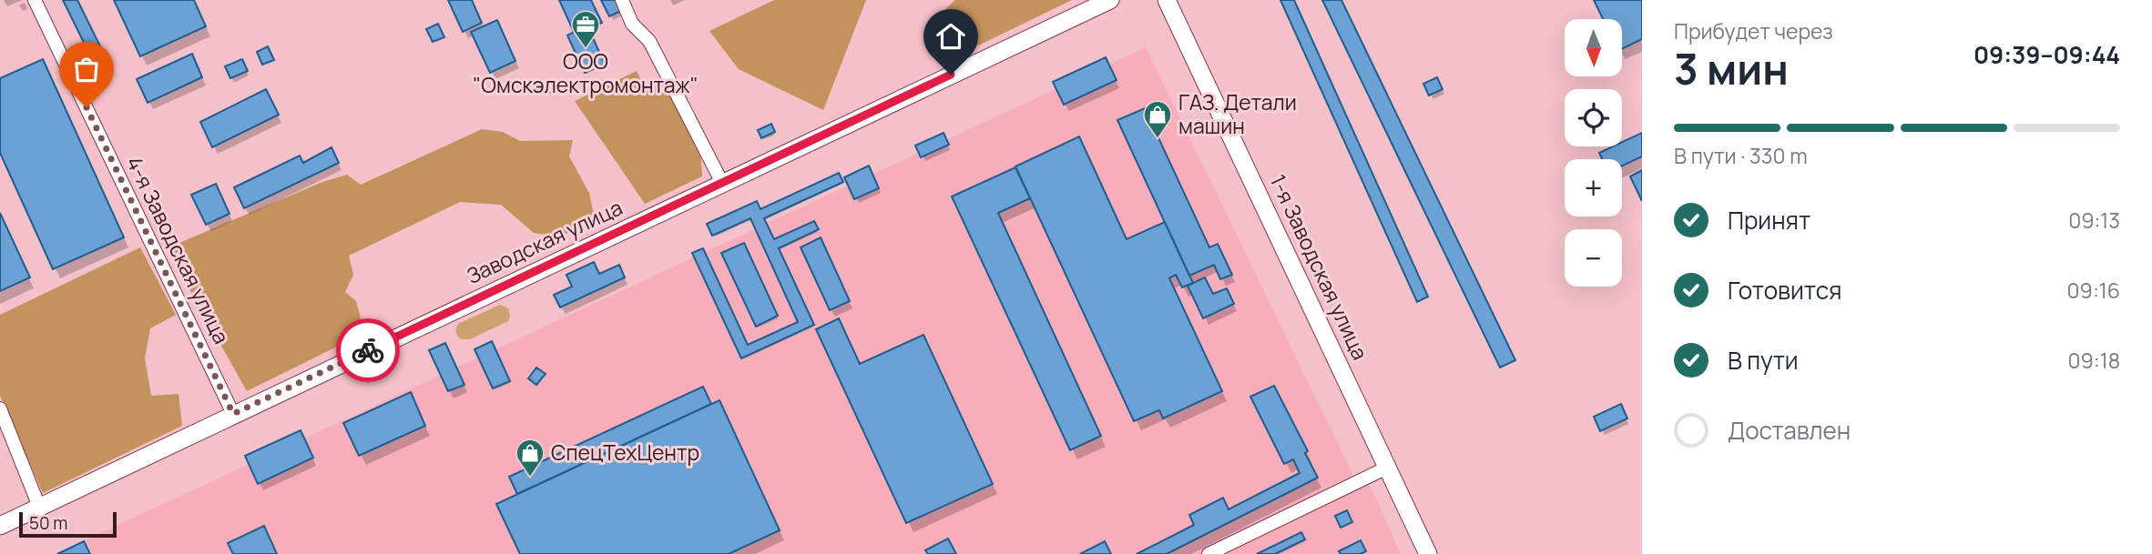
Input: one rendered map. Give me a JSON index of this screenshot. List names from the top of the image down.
{
  "streets": {
    "main road": ["Заводская улица", "1-я Заводская улица"],
    "street": ["4-я Заводская улица"]
  },
  "crossings": [
    ["Заводская улица", "4-я Заводская улица"]
  ],
  "places": {
    "office": ["ООО \"Омскэлектромонтаж\""],
    "shop": ["ГАЗ. Детали машин", "СпецТехЦентр"]
  },
  "scale_bar": "50 m",
  "north": "bottom",
  "page": {
    "heading": ["3 мин", "Прибудет через", "09:39–09:44"],
    "map_buttons": ["+", "−"],
    "bar": "В пути · 330 m",
    "list": [
      ["Принят", "09:13"],
      ["Готовится", "09:16"],
      ["В пути", "09:18"],
      "Доставлен"
    ],
    "scale": "50 m"
  }
}
